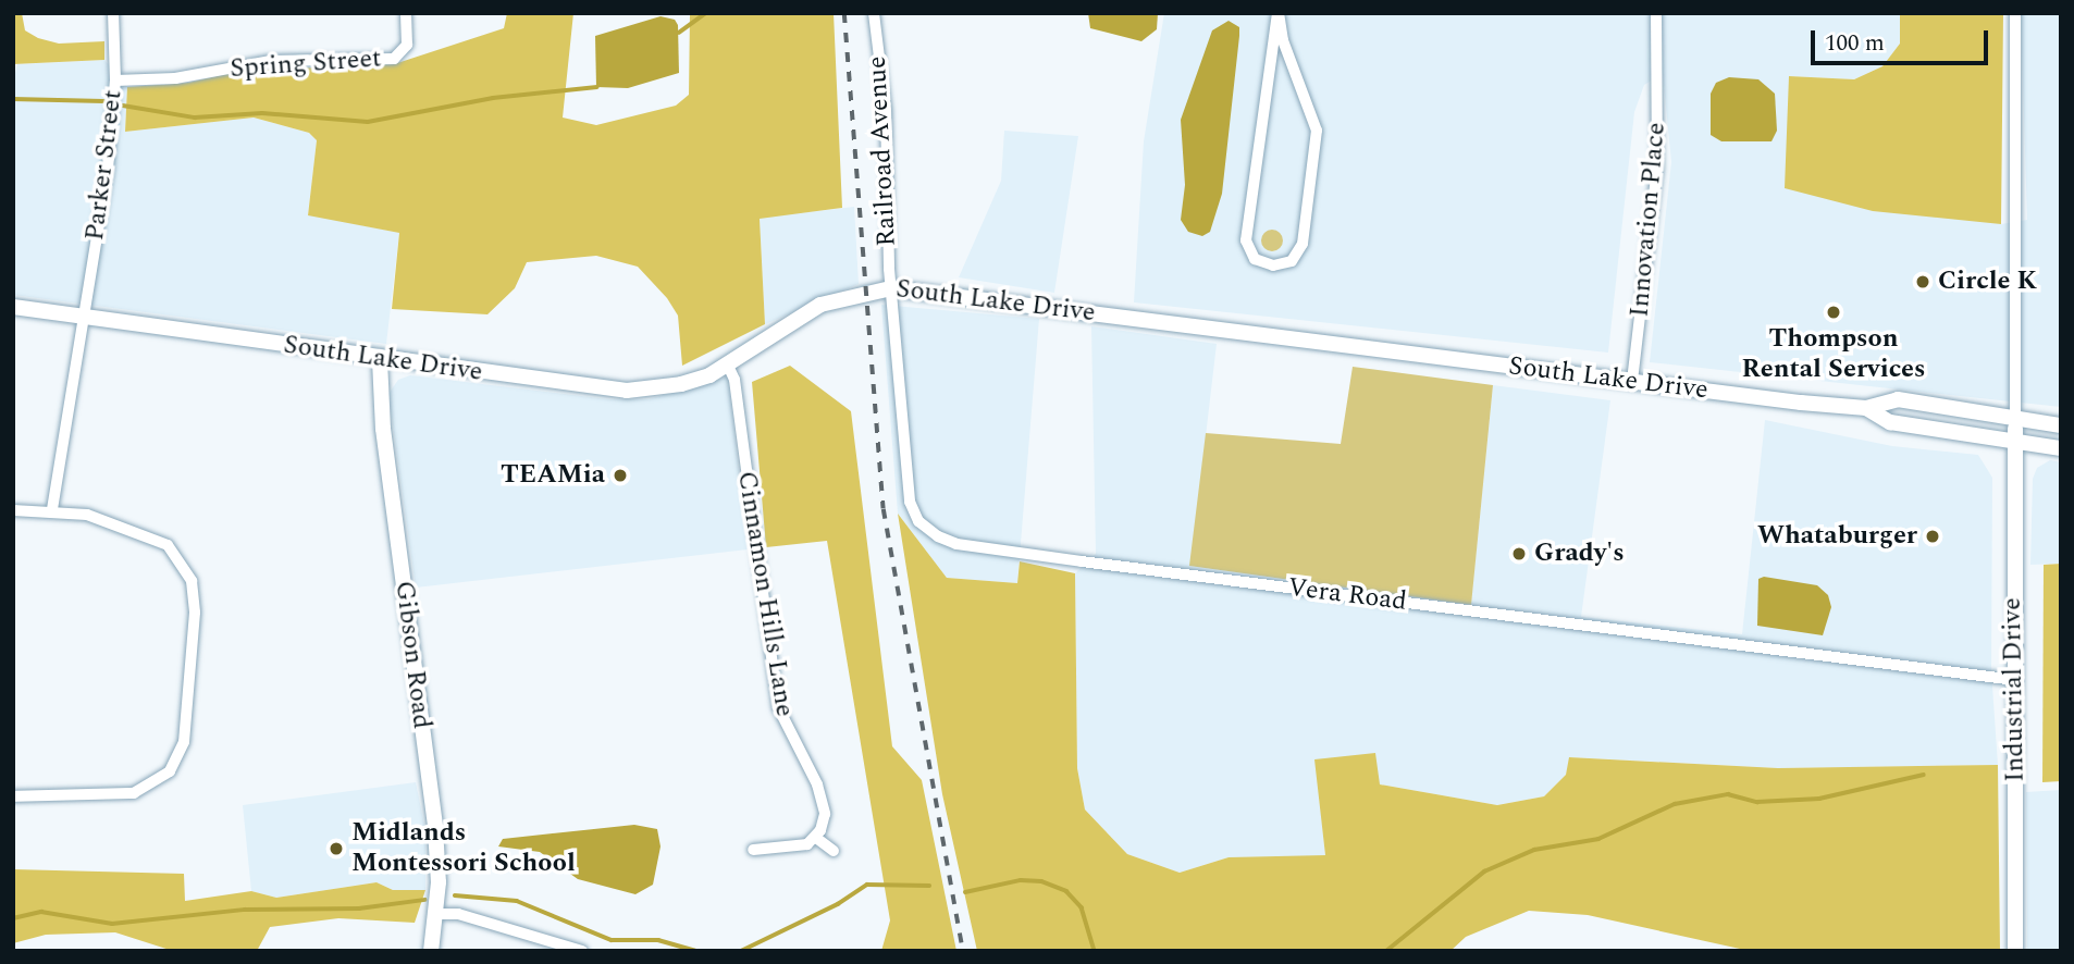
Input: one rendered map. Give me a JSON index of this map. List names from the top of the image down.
{
  "streets": {
    "main road": ["South Lake Drive", "Gibson Road", "Industrial Drive"],
    "street": [
      "Spring Street",
      "Railroad Avenue",
      "Parker Street",
      "Innovation Place",
      "Cinnamon Hills Lane",
      "Vera Road"
    ]
  },
  "crossings": [
    ["Spring Street", "Parker Street"],
    ["Railroad Avenue", "South Lake Drive"],
    ["Railroad Avenue", "Vera Road"],
    ["Parker Street", "South Lake Drive"],
    ["Innovation Place", "South Lake Drive"],
    ["South Lake Drive", "Cinnamon Hills Lane"],
    ["South Lake Drive", "Vera Road"],
    ["South Lake Drive", "Gibson Road"],
    ["South Lake Drive", "Industrial Drive"],
    ["Vera Road", "Industrial Drive"]
  ],
  "places": [
    "Circle K",
    "Thompson Rental Services",
    "TEAMia",
    "Whataburger",
    "Grady's",
    "Midlands Montessori School"
  ],
  "scale_bar": "100 m"
}
